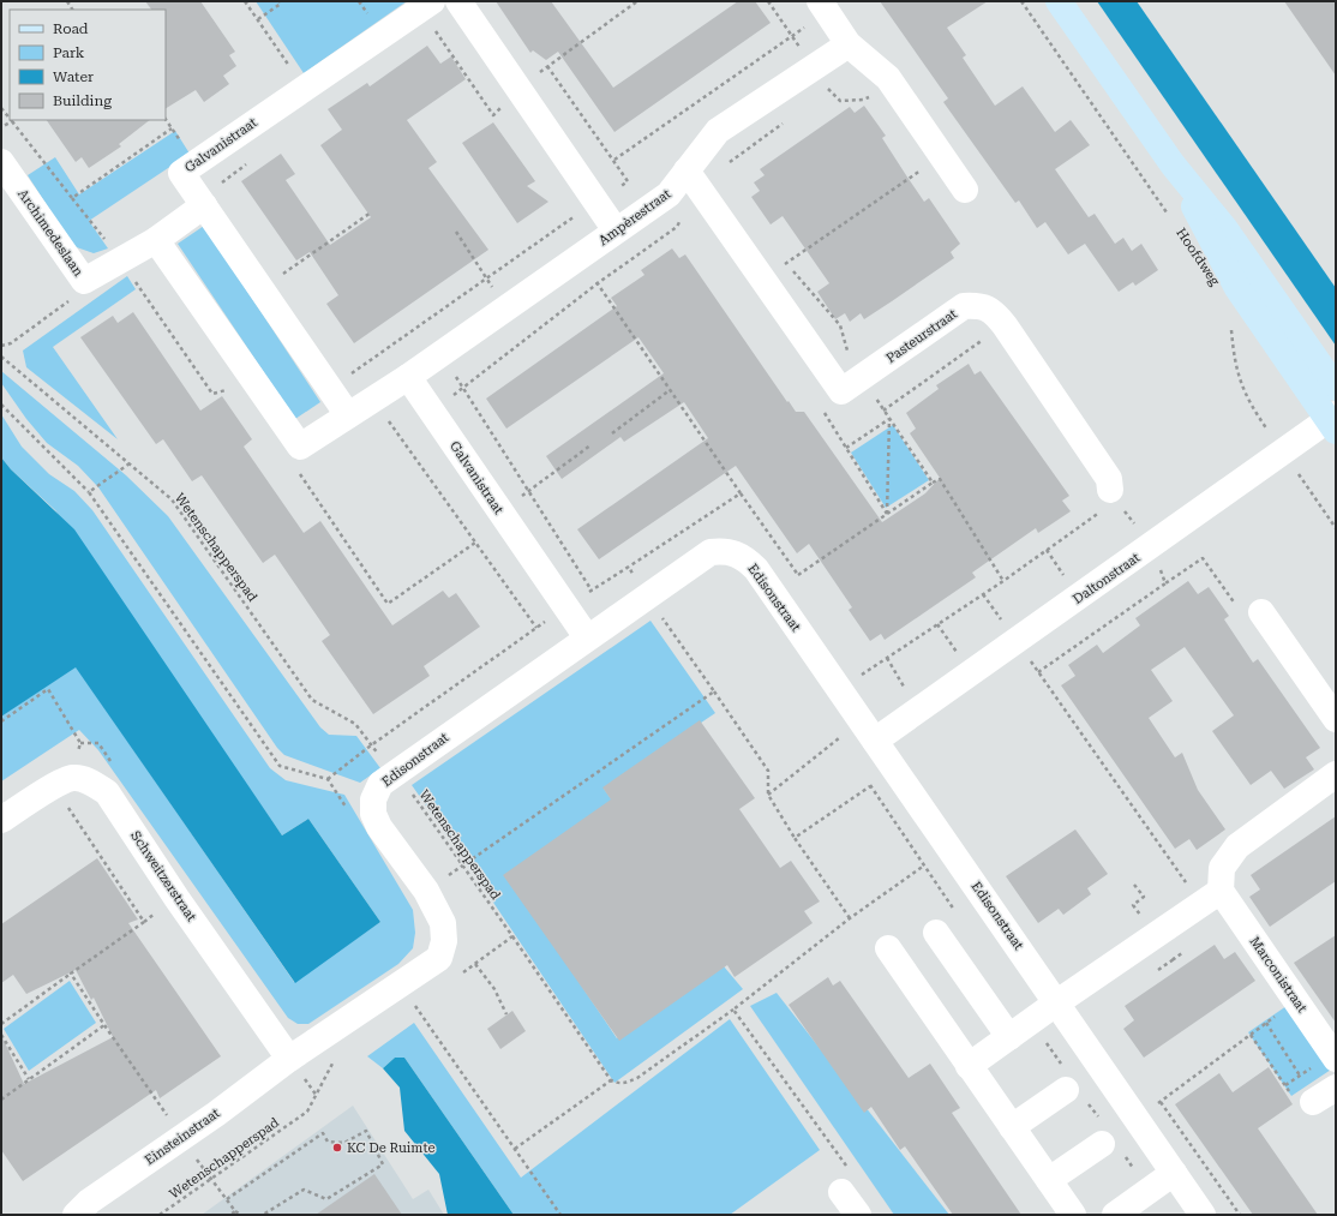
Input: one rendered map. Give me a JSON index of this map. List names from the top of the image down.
{
  "streets": {
    "main road": ["Hoofdweg"],
    "street": [
      "Galvanistraat",
      "Ampèrestraat",
      "Archimedeslaan",
      "Pasteurstraat",
      "Daltonstraat",
      "Edisonstraat",
      "Schweitzerstraat",
      "Marconistraat",
      "Einsteinstraat"
    ],
    "path": ["Wetenschapperspad"]
  },
  "crossings": [
    ["Galvanistraat", "Ampèrestraat"],
    ["Galvanistraat", "Archimedeslaan"],
    ["Galvanistraat", "Edisonstraat"],
    ["Hoofdweg", "Daltonstraat"],
    ["Wetenschapperspad", "Edisonstraat"],
    ["Daltonstraat", "Edisonstraat"],
    ["Edisonstraat", "Schweitzerstraat"],
    ["Edisonstraat", "Einsteinstraat"],
    ["Schweitzerstraat", "Einsteinstraat"]
  ],
  "places": ["KC De Ruimte"],
  "legend": [
    "Road",
    "Park",
    "Water",
    "Building"
  ]
}
